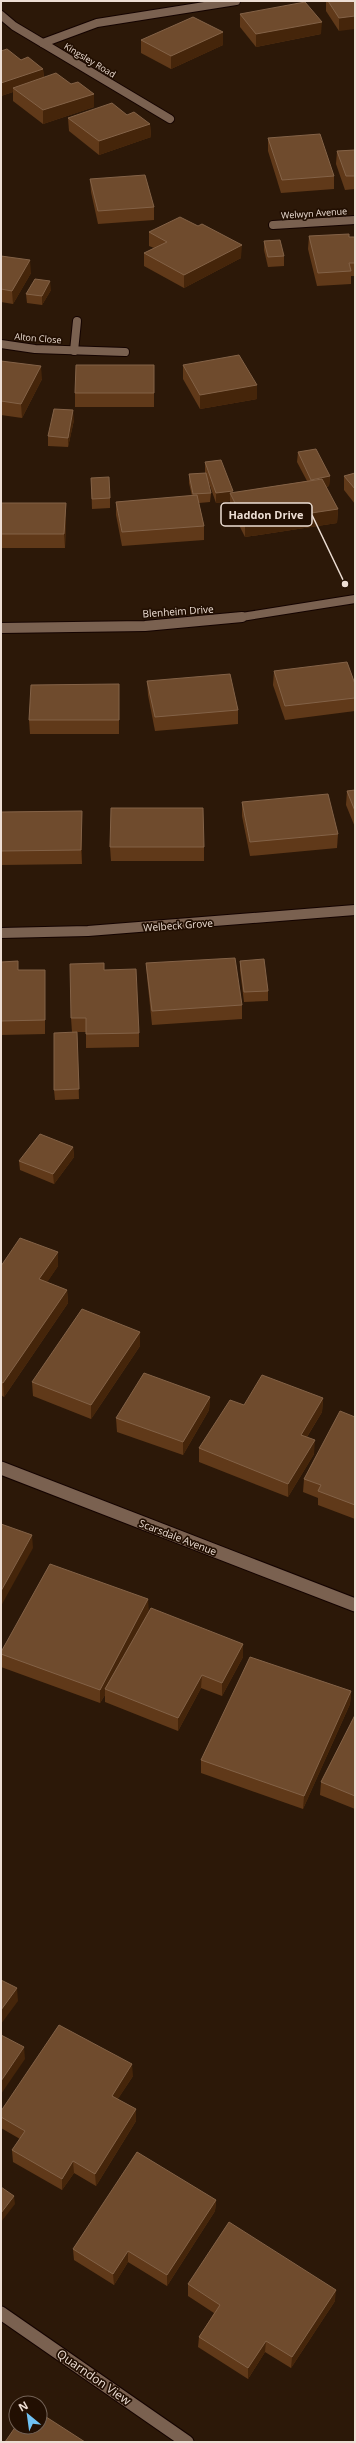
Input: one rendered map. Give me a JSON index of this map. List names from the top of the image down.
{
  "streets": {
    "street": [
      "Kingsley Road",
      "Welwyn Avenue",
      "Alton Close",
      "Blenheim Drive",
      "Welbeck Grove",
      "Scarsdale Avenue",
      "Quarndon View"
    ]
  },
  "places": ["Haddon Drive"],
  "north": "top left"
}
